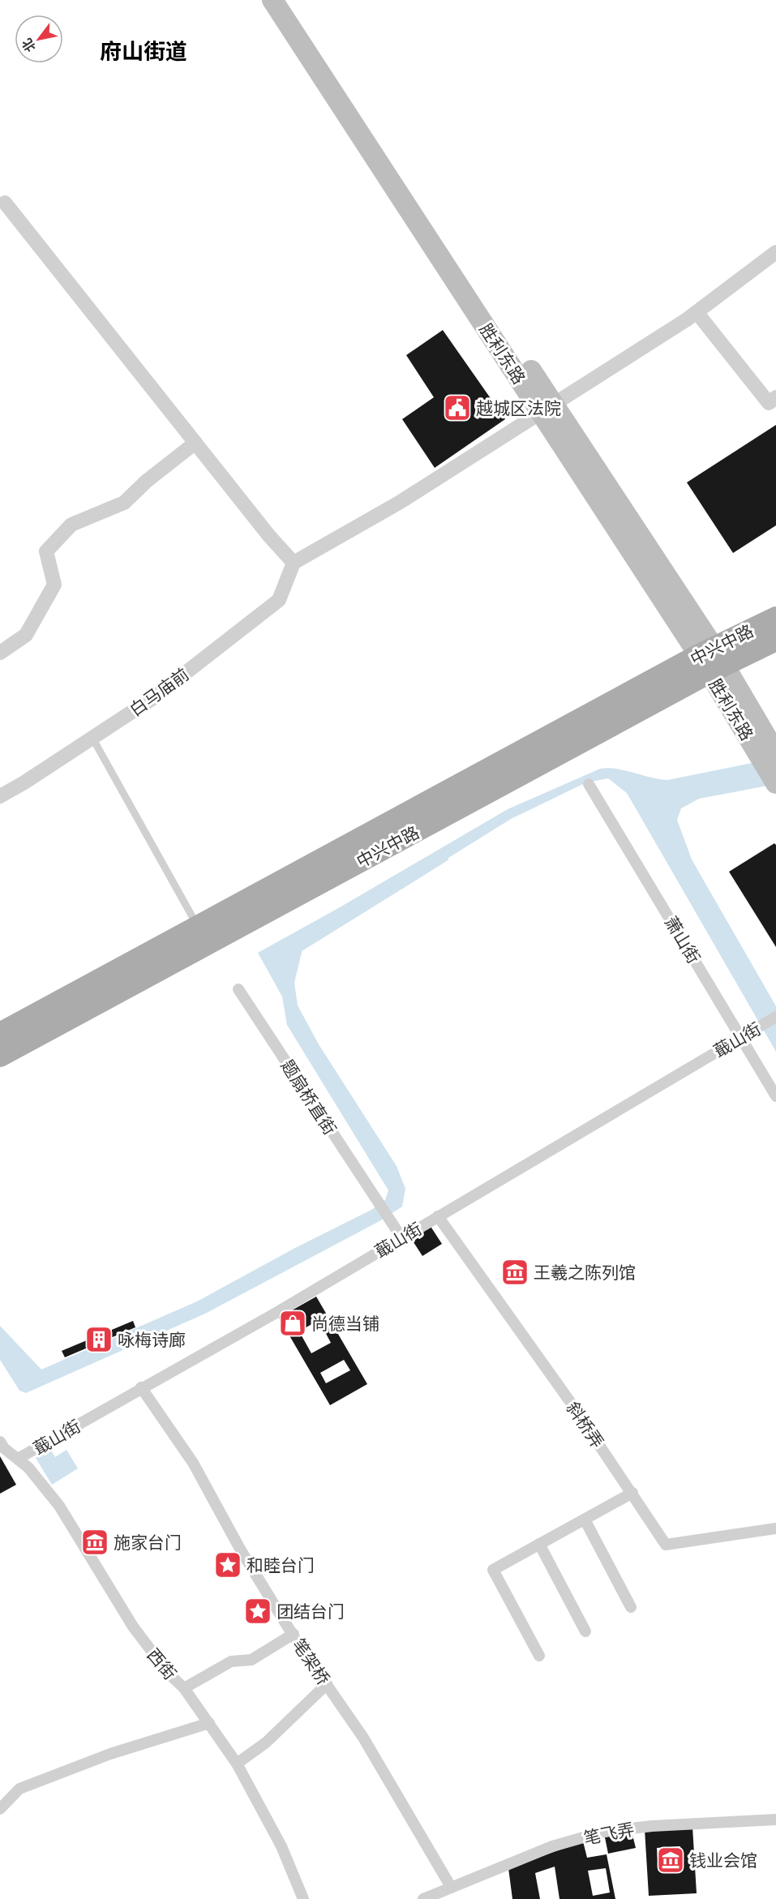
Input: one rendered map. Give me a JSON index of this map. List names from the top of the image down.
{
  "streets": {
    "main road": ["胜利东路", "中兴中路"],
    "street": [
      "白马庙前",
      "萧山街",
      "蕺山街",
      "题扇桥直街",
      "斜桥弄",
      "笔架桥",
      "西街",
      "笔飞弄"
    ]
  },
  "crossings": [
    ["胜利东路", "中兴中路"],
    ["萧山街", "蕺山街"],
    ["蕺山街", "题扇桥直街"],
    ["蕺山街", "斜桥弄"],
    ["蕺山街", "笔架桥"],
    ["蕺山街", "西街"],
    ["笔架桥", "笔飞弄"]
  ],
  "districts": ["府山街道"],
  "places": {
    "public building": ["越城区法院"],
    "museum": ["王羲之陈列馆", "施家台门", "钱业会馆"],
    "shop": ["尚德当铺"],
    "building": ["咏梅诗廊"],
    "place": ["和睦台门", "团结台门"]
  },
  "north": "bottom left"
}
